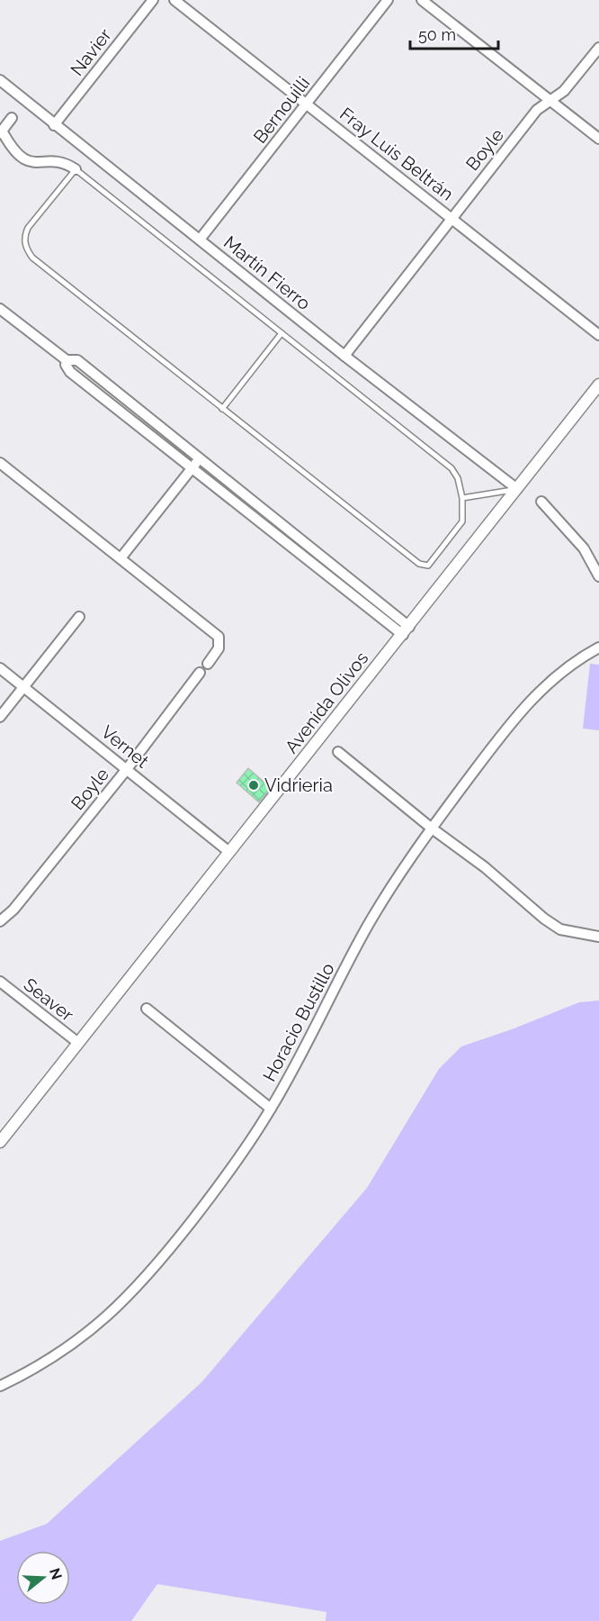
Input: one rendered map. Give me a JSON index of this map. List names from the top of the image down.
{
  "streets": {
    "street": [
      "Navier",
      "Bernouilli",
      "Boyle",
      "Fray Luis Beltrán",
      "Martín Fierro",
      "Avenida Olivos",
      "Vernet",
      "Seaver",
      "Horacio Bustillo"
    ]
  },
  "crossings": [
    ["Navier", "Martín Fierro"],
    ["Bernouilli", "Fray Luis Beltrán"],
    ["Bernouilli", "Martín Fierro"],
    ["Boyle", "Fray Luis Beltrán"],
    ["Boyle", "Martín Fierro"],
    ["Boyle", "Vernet"],
    ["Martín Fierro", "Avenida Olivos"],
    ["Avenida Olivos", "Vernet"],
    ["Avenida Olivos", "Seaver"]
  ],
  "places": ["Vidrieria"],
  "scale_bar": "50 m",
  "north": "right"
}
